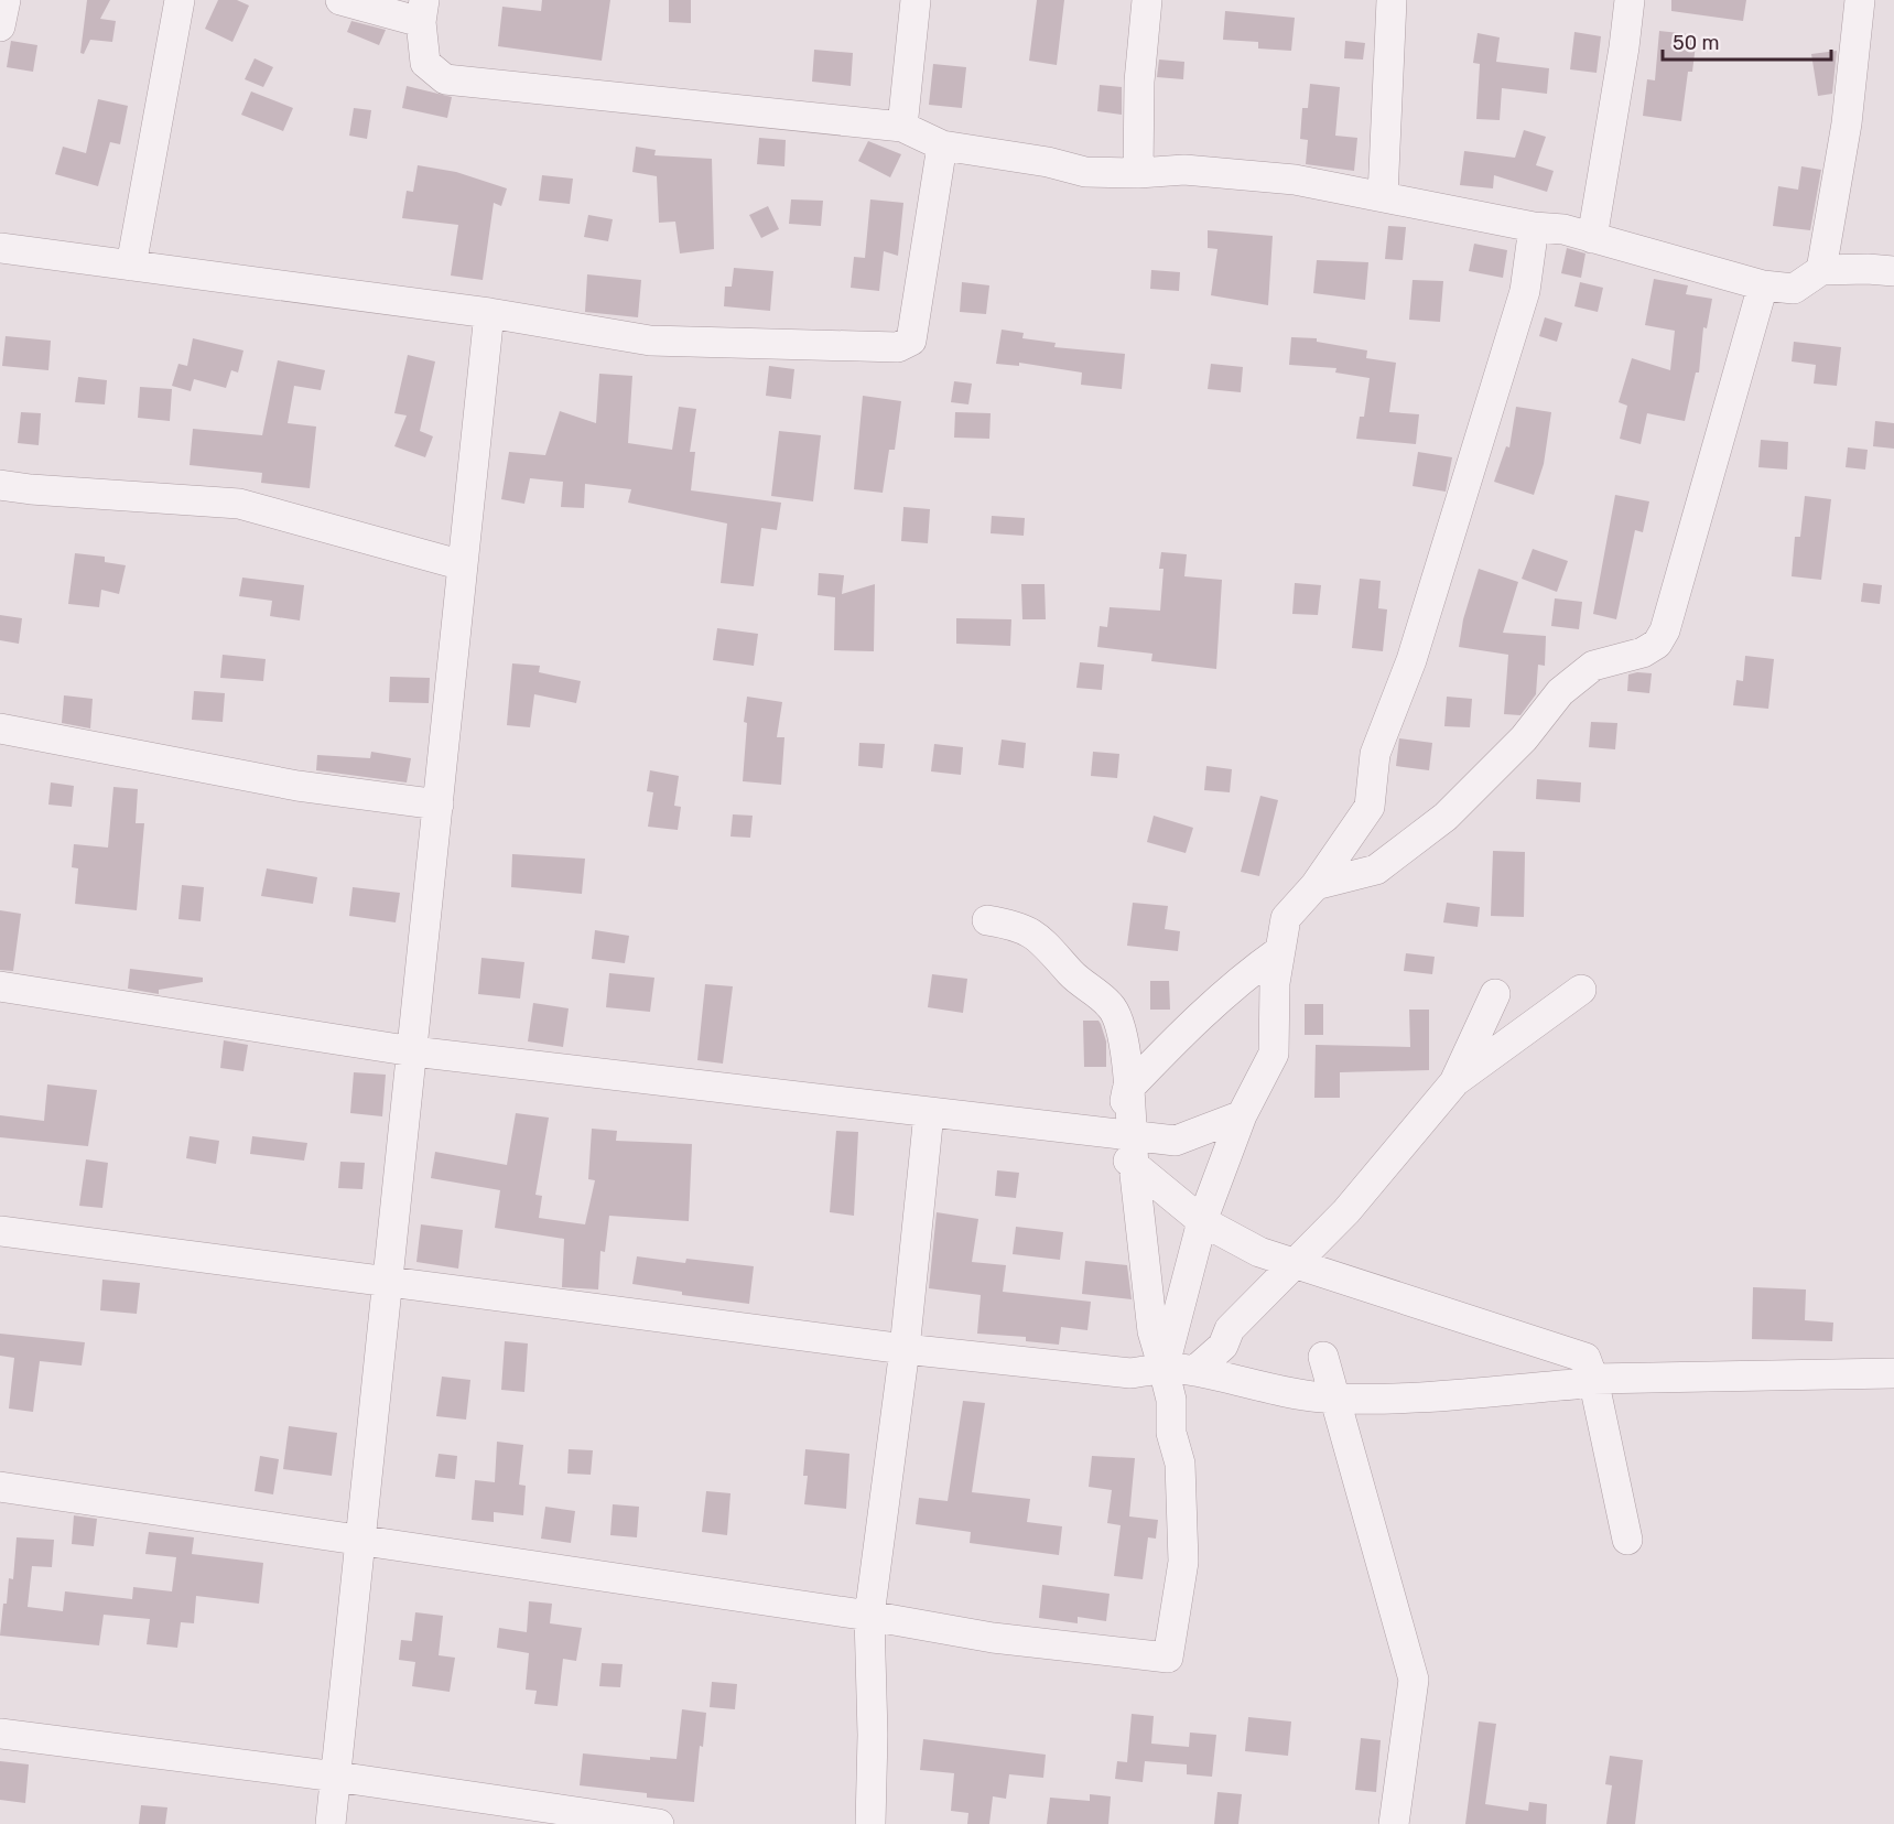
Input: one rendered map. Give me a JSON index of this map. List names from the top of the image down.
{
  "scale_bar": "50 m"
}
